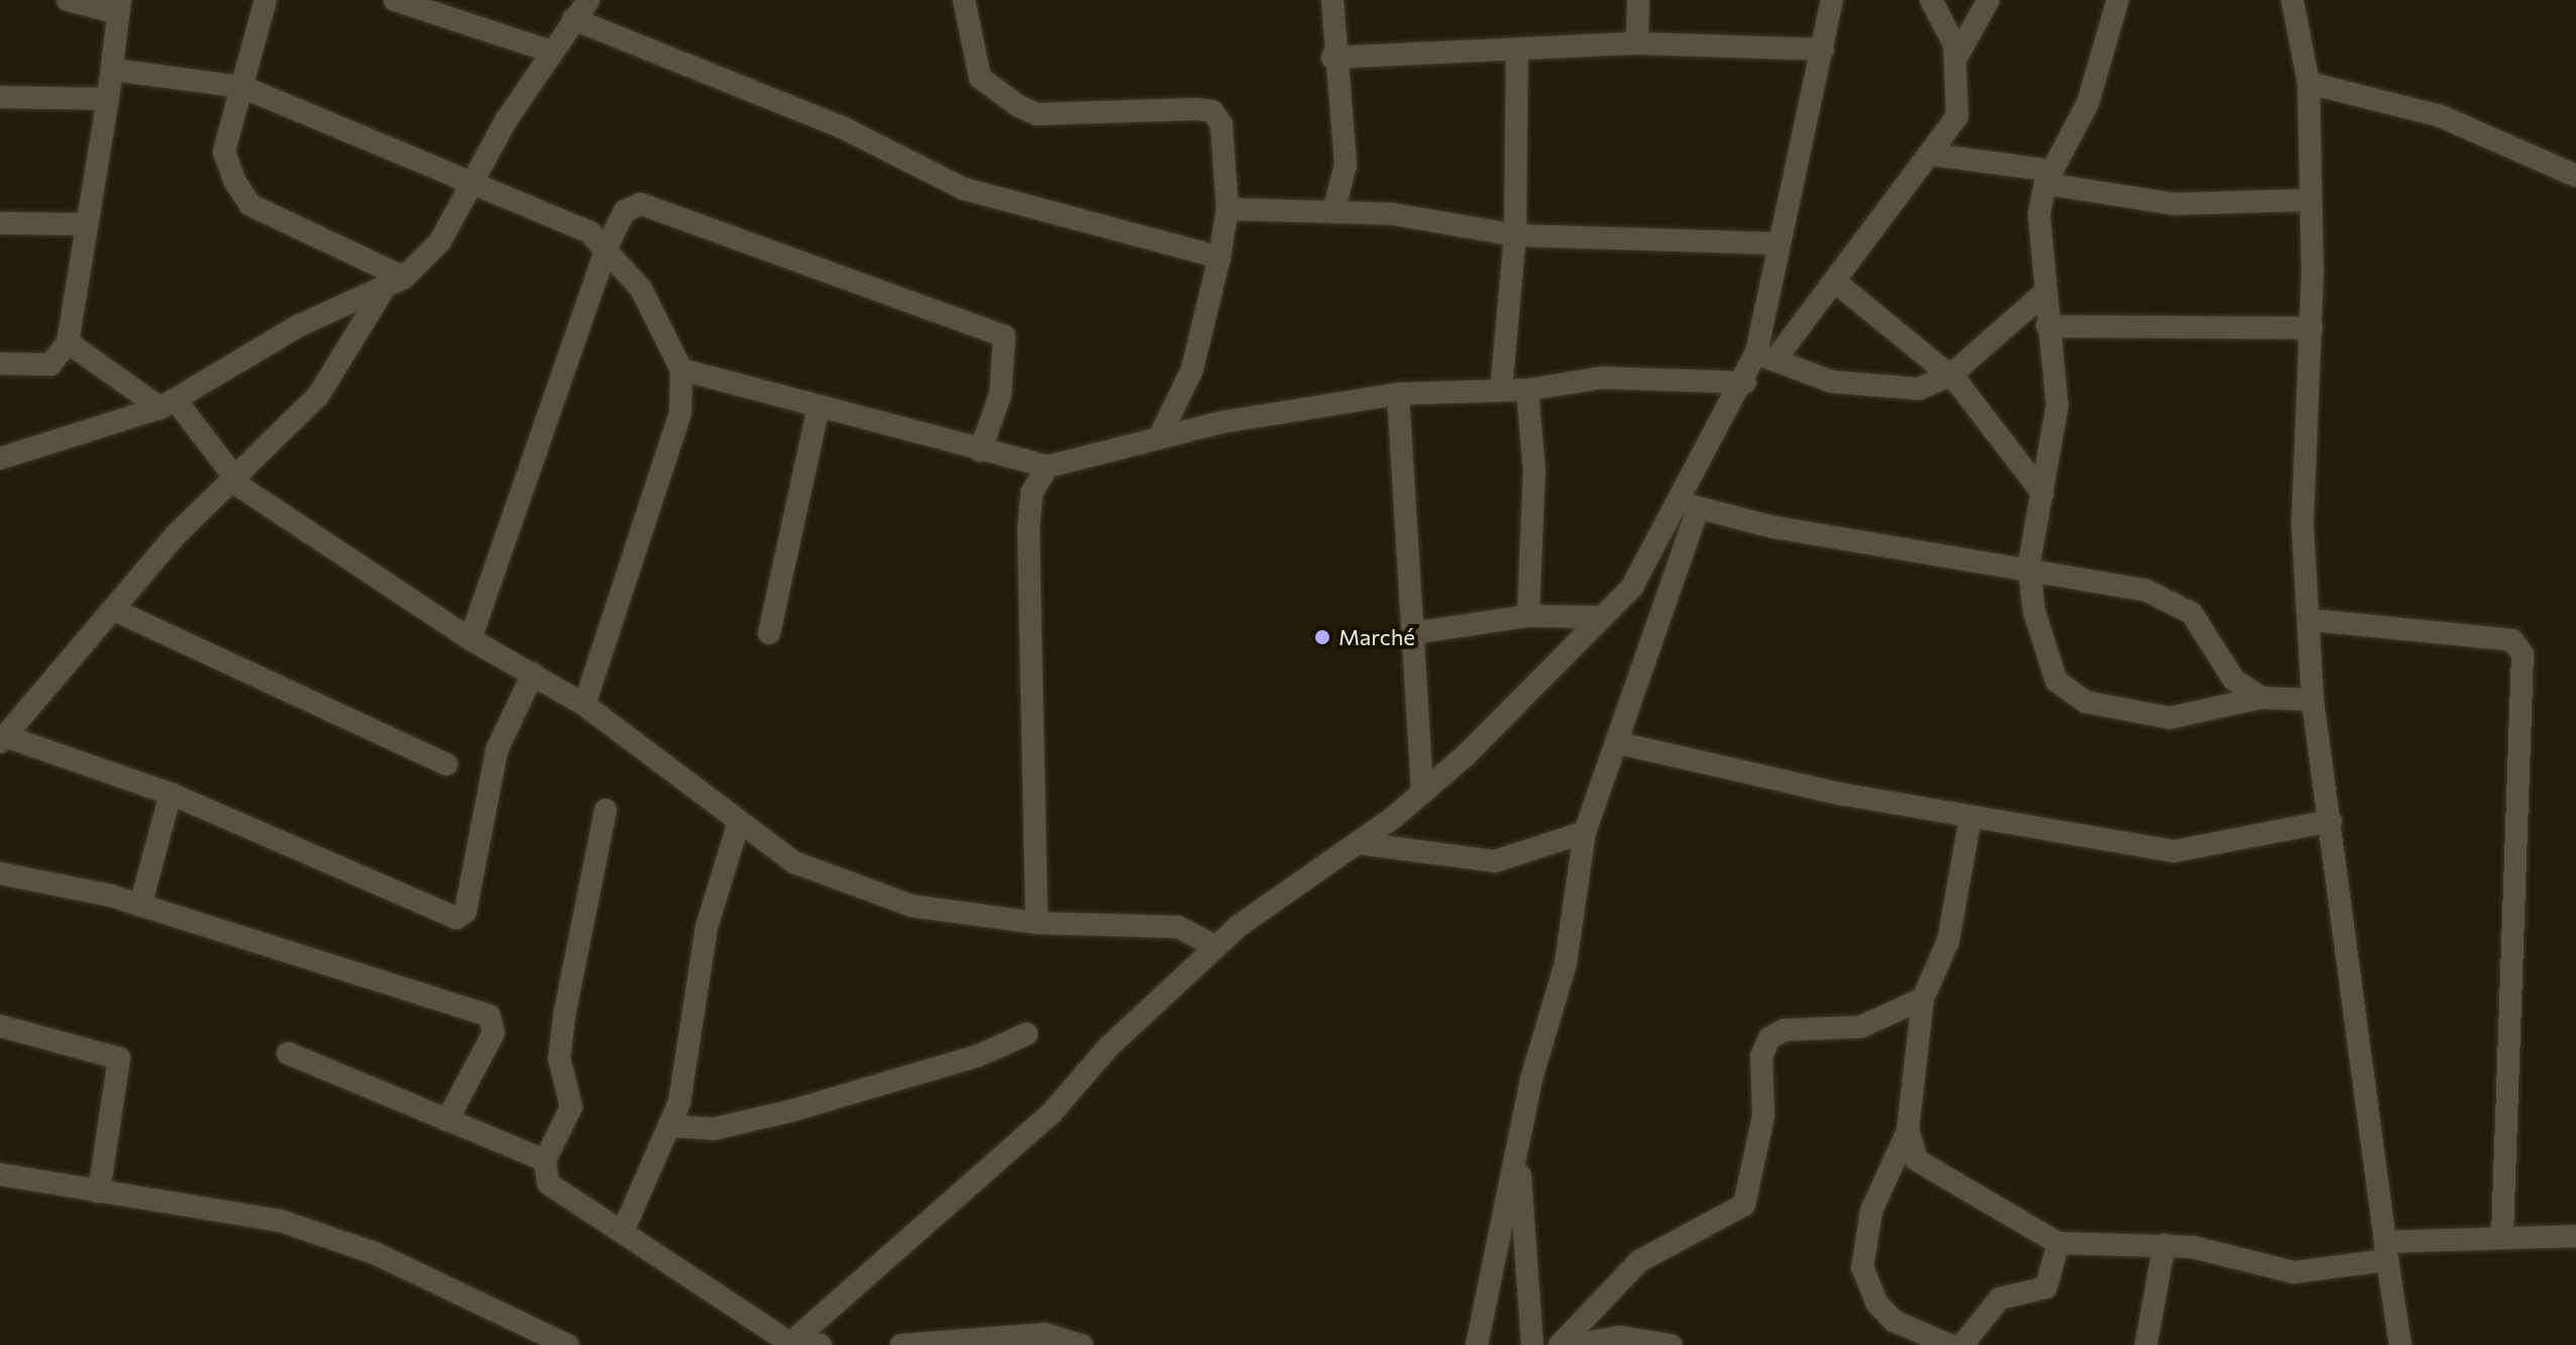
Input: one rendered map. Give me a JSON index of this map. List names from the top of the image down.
{
  "places": ["Marché"]
}
